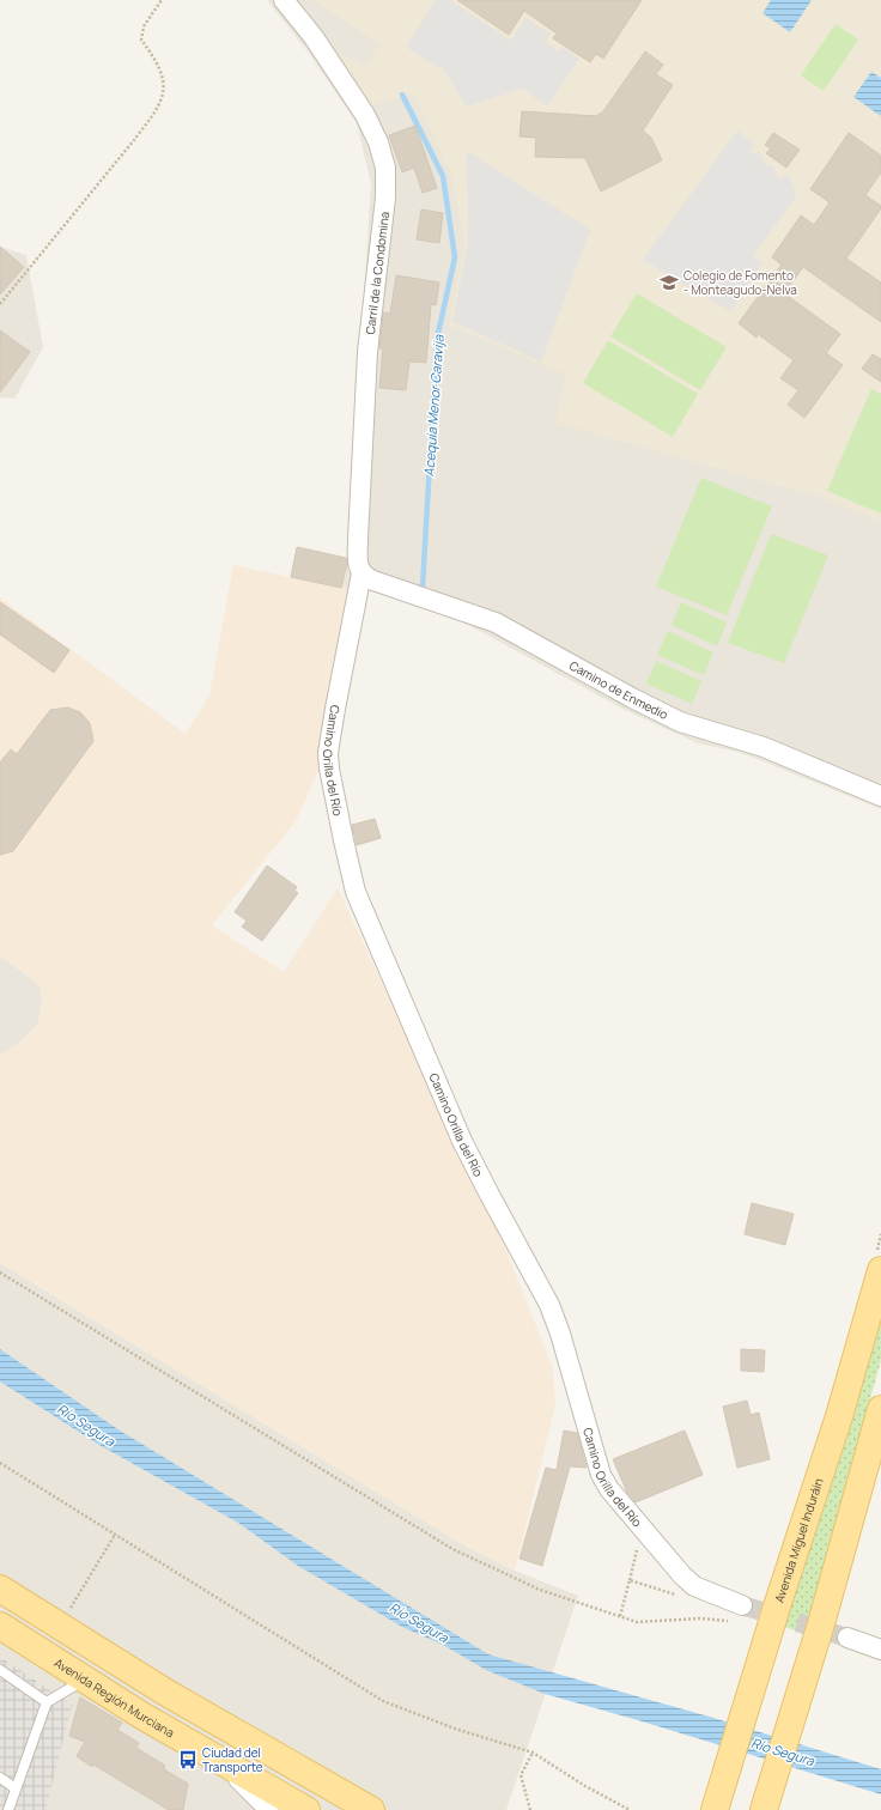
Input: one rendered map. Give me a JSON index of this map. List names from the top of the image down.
{
  "streets": {
    "main road": ["Avenida Miguel Induráin", "Avenida Región Murciana"],
    "street": ["Carril de la Condomina", "Camino de Enmedio", "Camino Orilla del Río"]
  },
  "crossings": [
    ["Carril de la Condomina", "Camino de Enmedio"],
    ["Carril de la Condomina", "Camino Orilla del Río"],
    ["Camino de Enmedio", "Camino Orilla del Río"]
  ],
  "water": ["Acequia Menor Caravija", "Río Segura"],
  "places": {
    "school or university": ["Colegio de Fomento - Monteagudo-Nelva"],
    "bus stop": ["Ciudad del Transporte"]
  }
}
